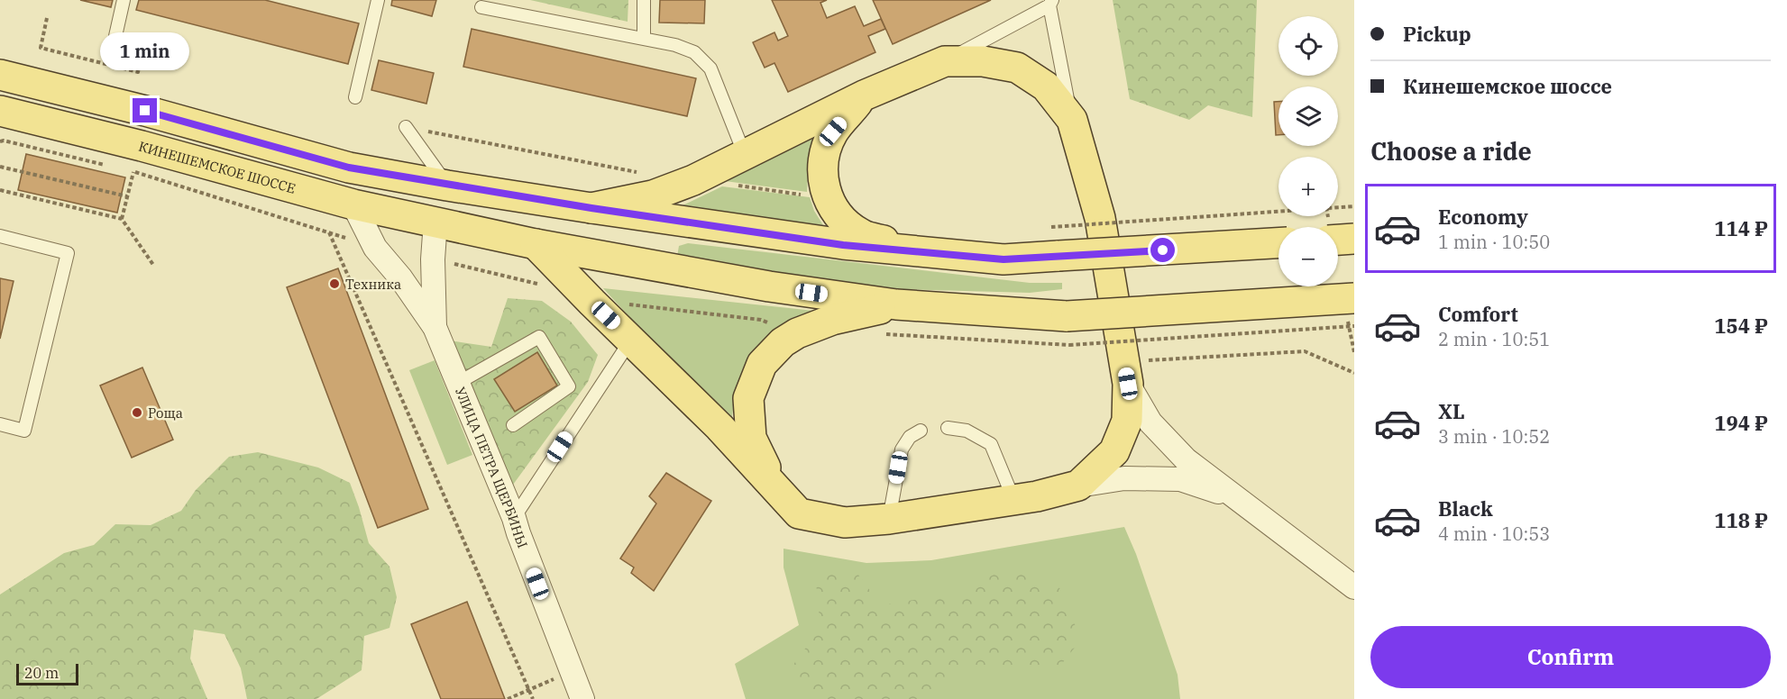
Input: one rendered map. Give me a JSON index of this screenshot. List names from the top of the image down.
{
  "streets": {
    "main road": ["КИНЕШЕМСКОЕ ШОССЕ"],
    "street": ["УЛИЦА ПЕТРА ЩЕРБИНЫ"]
  },
  "crossings": [
    ["КИНЕШЕМСКОЕ ШОССЕ", "УЛИЦА ПЕТРА ЩЕРБИНЫ"]
  ],
  "places": ["Техника", "Роща"],
  "scale_bar": "20 m",
  "page": {
    "banner": ["Pickup", "Кинешемское шоссе"],
    "map_buttons": ["+", "−"],
    "bubble": "1 min",
    "heading": "Choose a ride",
    "list": [
      {
        "name": "Economy",
        "note": "1 min · 10:50",
        "value": "114 ₽"
      },
      {
        "name": "Comfort",
        "note": "2 min · 10:51",
        "value": "154 ₽"
      },
      {
        "name": "XL",
        "note": "3 min · 10:52",
        "value": "194 ₽"
      },
      {
        "name": "Black",
        "note": "4 min · 10:53",
        "value": "118 ₽"
      }
    ],
    "buttons": "Confirm",
    "scale": "20 m"
  }
}
